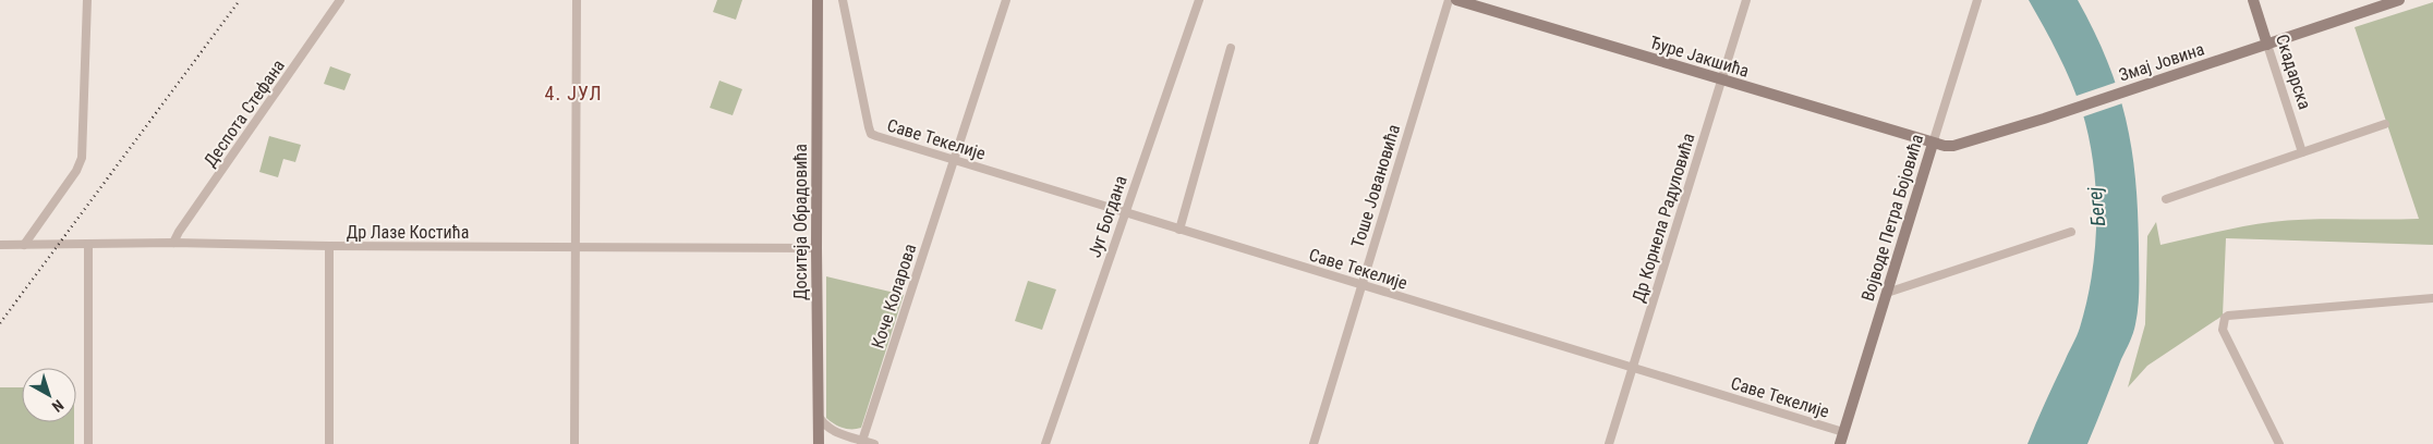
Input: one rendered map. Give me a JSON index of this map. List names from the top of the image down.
{
  "streets": {
    "street": [
      "Ђуре Јакшића",
      "Змај Јовина",
      "Скадарска",
      "Деспота Стефана",
      "Саве Текелије",
      "Тоше Јовановића",
      "Југ Богдана",
      "Др Корнела Радуловића",
      "Војводе Петра Бојовића",
      "Доситеја Обрадовића",
      "Др Лазе Костића",
      "Коче Коларова"
    ]
  },
  "crossings": [
    ["Ђуре Јакшића", "Змај Јовина"],
    ["Ђуре Јакшића", "Др Корнела Радуловића"],
    ["Ђуре Јакшића", "Војводе Петра Бојовића"],
    ["Змај Јовина", "Скадарска"],
    ["Змај Јовина", "Војводе Петра Бојовића"],
    ["Деспота Стефана", "Др Лазе Костића"],
    ["Саве Текелије", "Тоше Јовановића"],
    ["Саве Текелије", "Југ Богдана"],
    ["Саве Текелије", "Др Корнела Радуловића"],
    ["Саве Текелије", "Војводе Петра Бојовића"],
    ["Саве Текелије", "Коче Коларова"],
    ["Доситеја Обрадовића", "Др Лазе Костића"]
  ],
  "districts": ["4. ЈУЛ"],
  "water": ["Бегеј"],
  "north": "bottom right"
}
